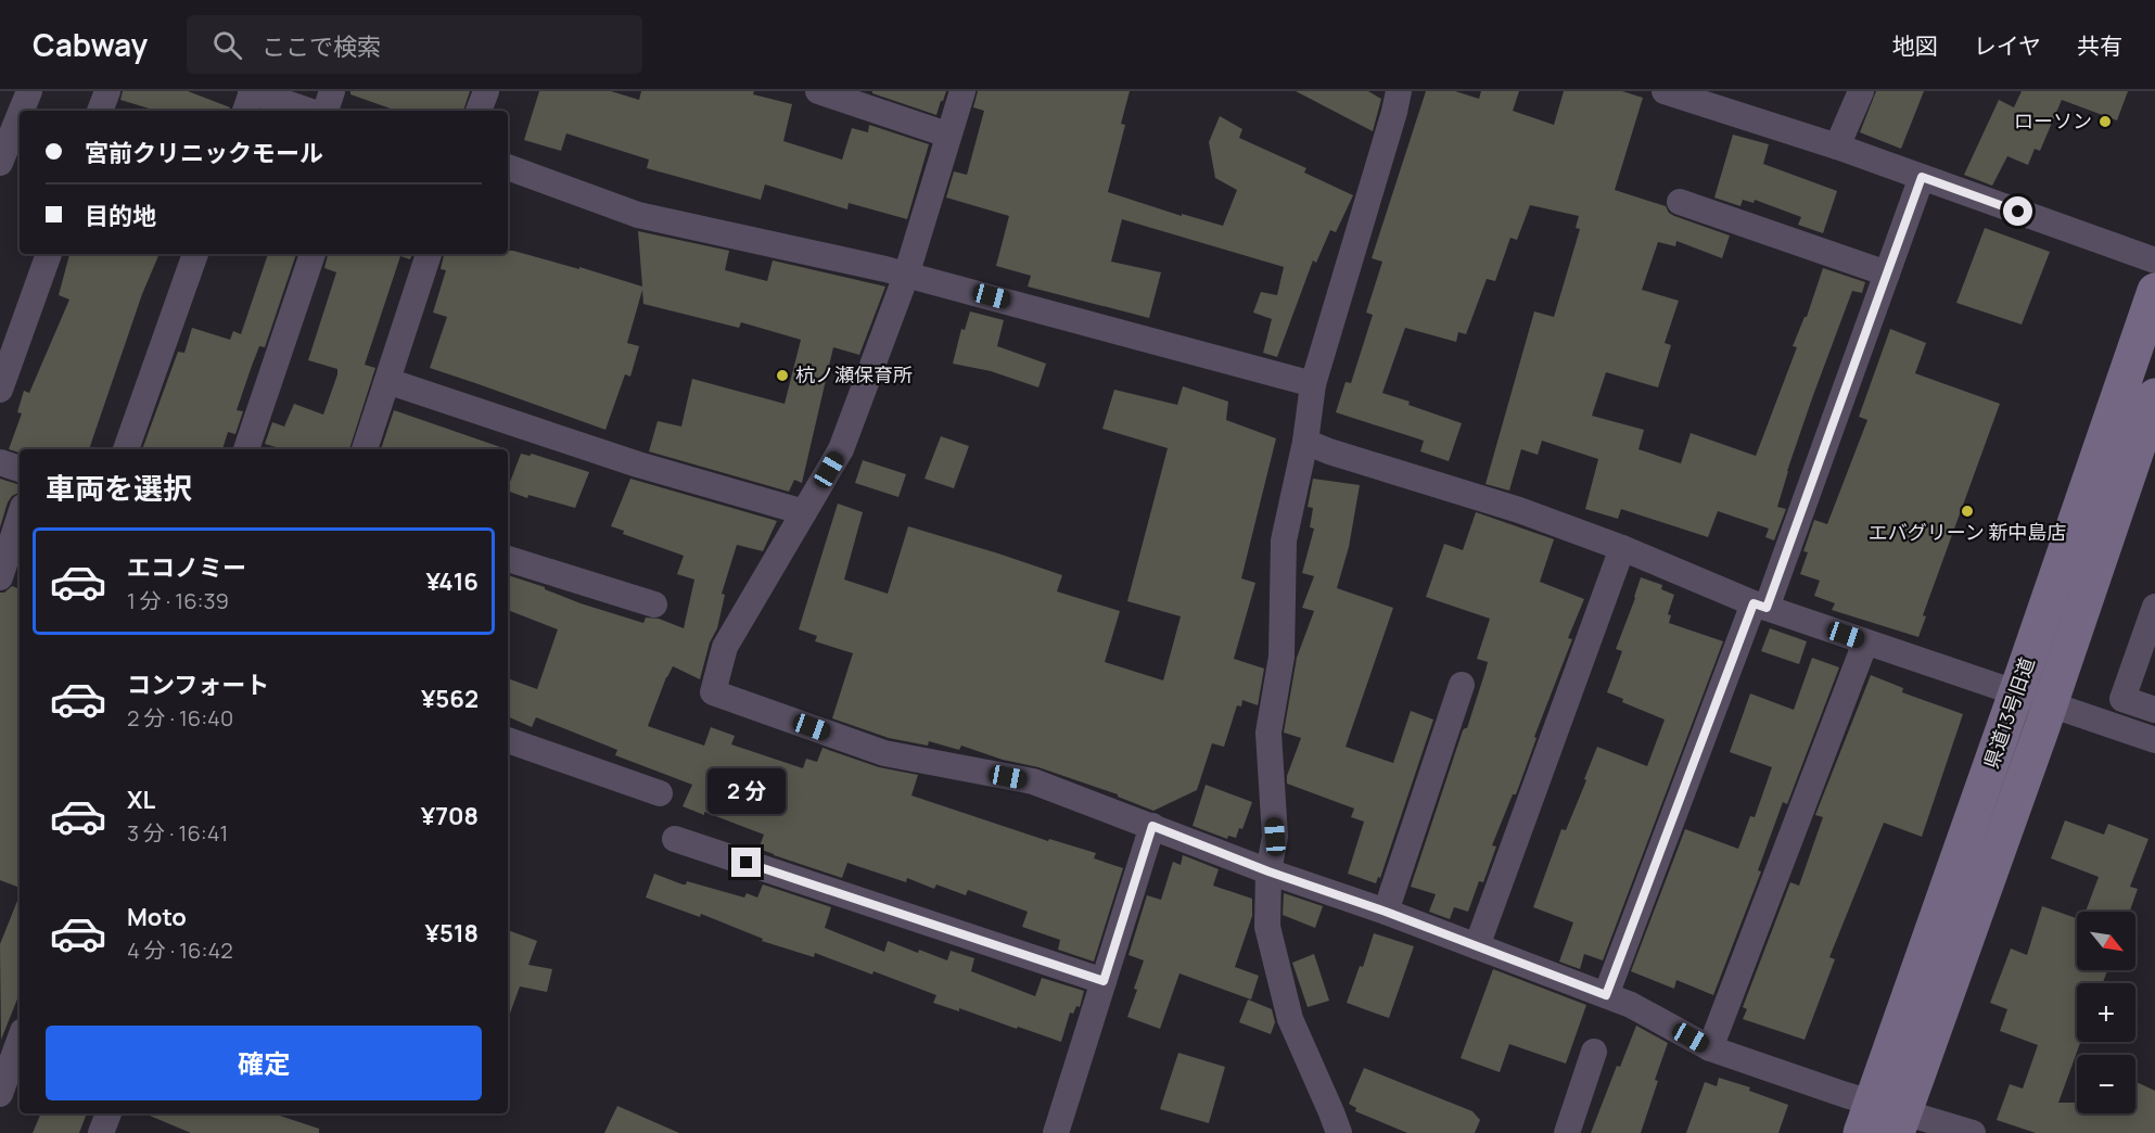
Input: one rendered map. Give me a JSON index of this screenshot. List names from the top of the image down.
{
  "streets": {
    "street": ["県道13号旧道"]
  },
  "places": ["ローソン", "杭ノ瀬保育所", "エバグリーン 新中島店"],
  "north": "bottom right",
  "page": {
    "header": "Cabway",
    "search": "ここで検索",
    "nav": ["地図", "レイヤ", "共有"],
    "banner": ["宮前クリニックモール", "目的地"],
    "heading": "車両を選択",
    "list": [
      {
        "name": "エコノミー",
        "note": "1 分 · 16:39",
        "value": "¥416"
      },
      {
        "name": "コンフォート",
        "note": "2 分 · 16:40",
        "value": "¥562"
      },
      {
        "name": "XL",
        "note": "3 分 · 16:41",
        "value": "¥708"
      },
      {
        "name": "Moto",
        "note": "4 分 · 16:42",
        "value": "¥518"
      }
    ],
    "bubble": "2 分",
    "map_buttons": ["+", "−"],
    "buttons": "確定"
  }
}
